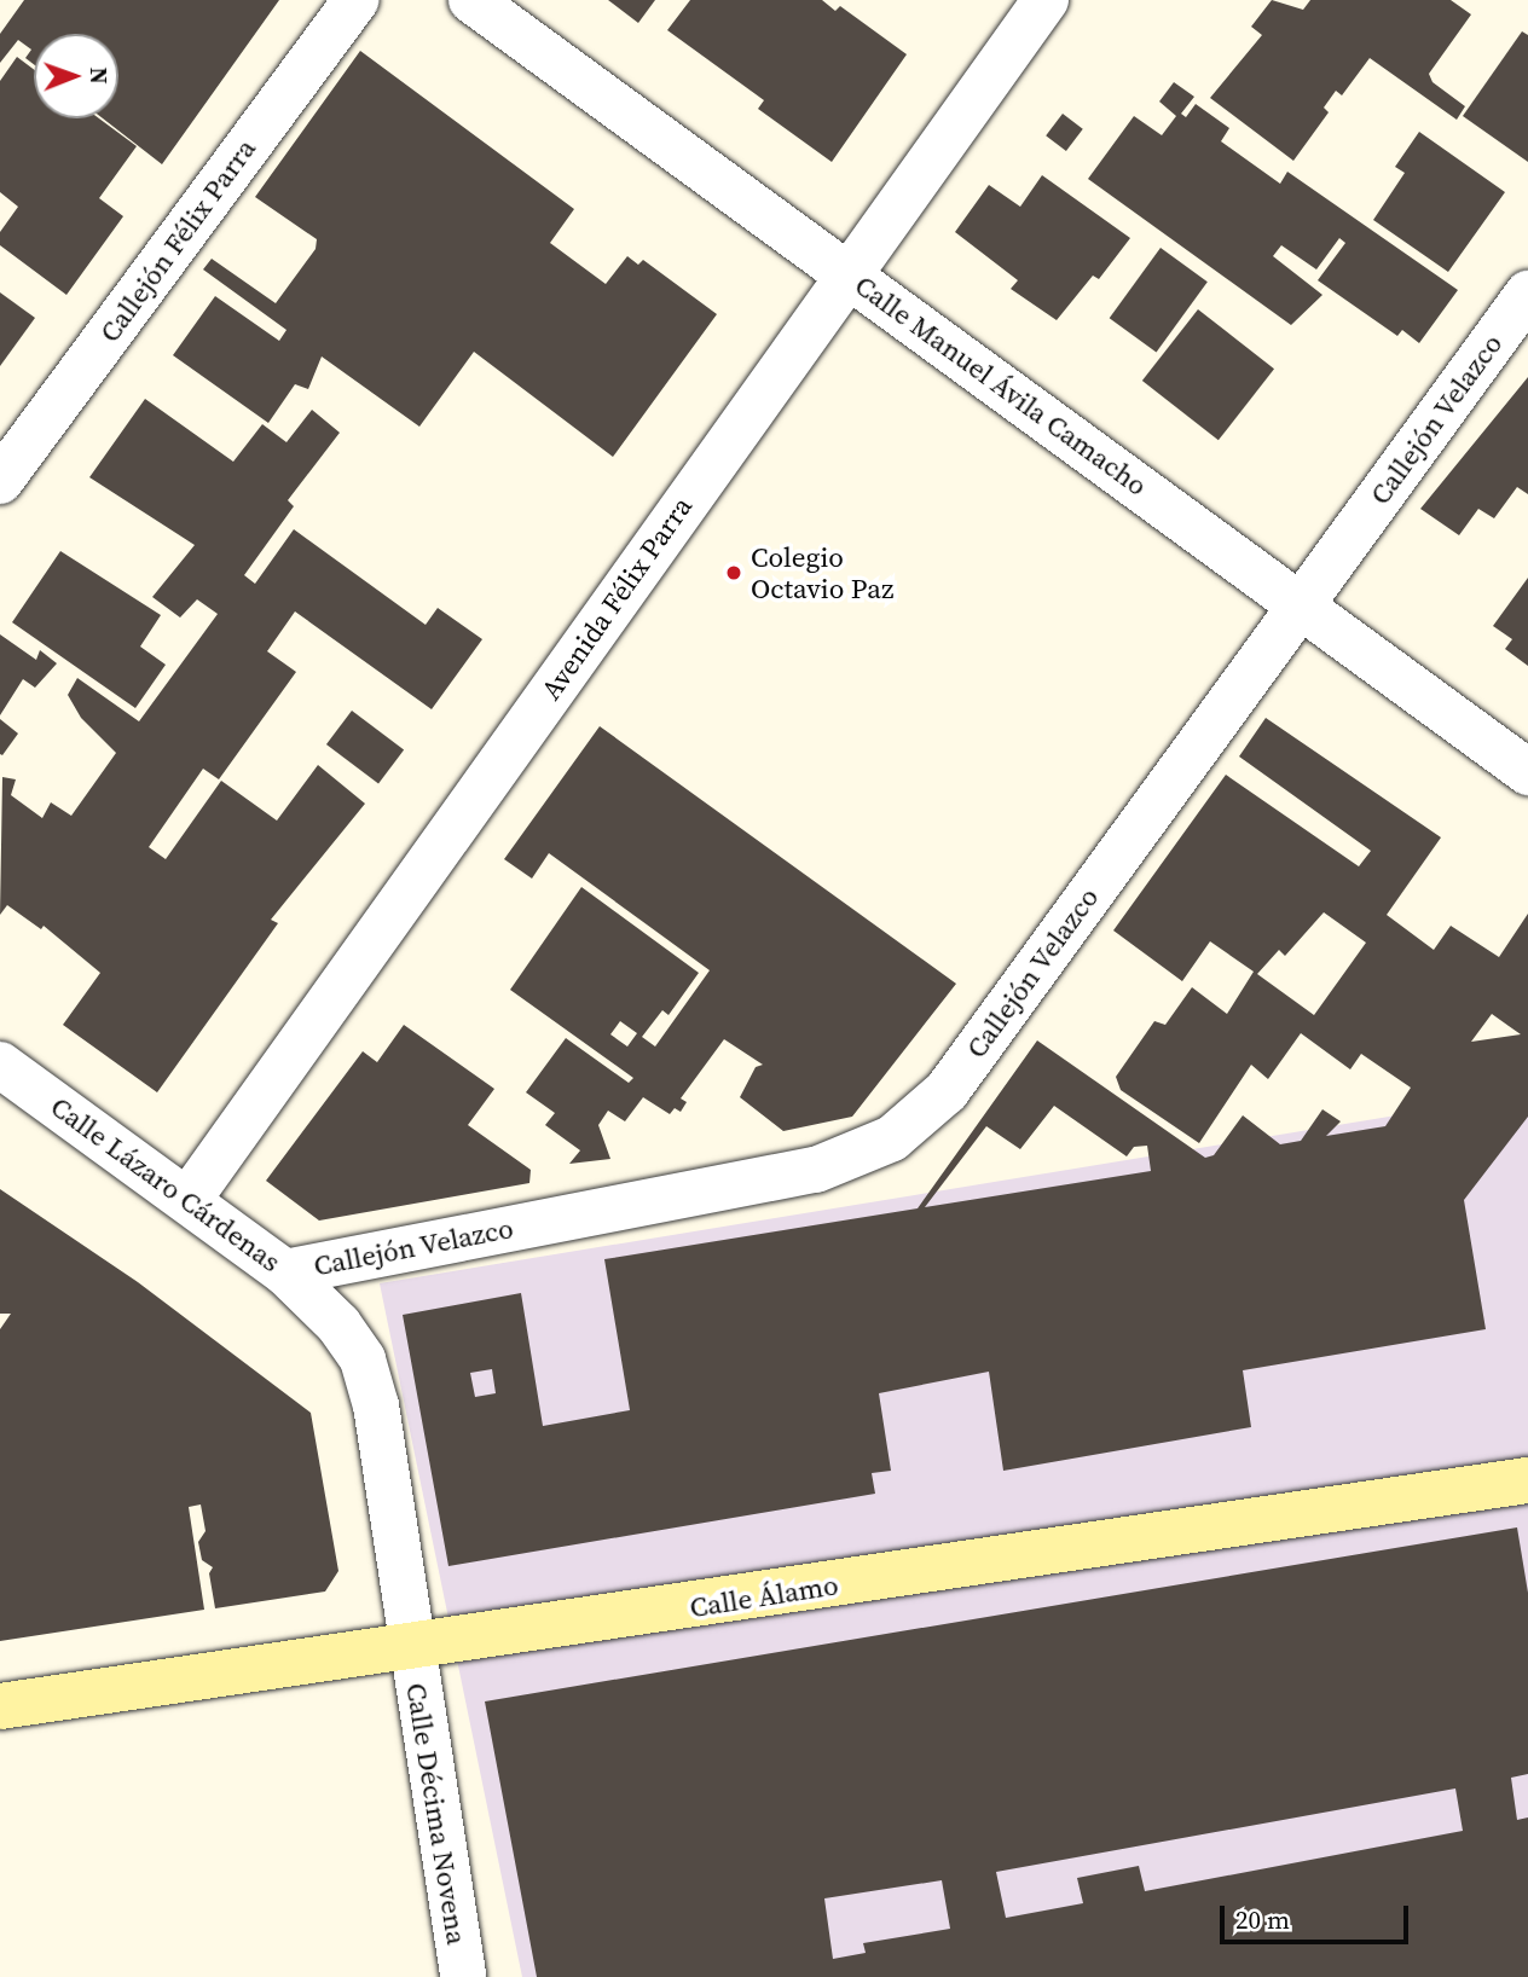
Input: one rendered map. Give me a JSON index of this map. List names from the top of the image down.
{
  "streets": {
    "street": [
      "Callejón Félix Parra",
      "Calle Manuel Ávila Camacho",
      "Callejón Velazco",
      "Avenida Félix Parra",
      "Calle Lázaro Cárdenas",
      "Calle Álamo",
      "Calle Décima Novena"
    ]
  },
  "crossings": [
    ["Calle Manuel Ávila Camacho", "Callejón Velazco"],
    ["Calle Manuel Ávila Camacho", "Avenida Félix Parra"],
    ["Callejón Velazco", "Calle Lázaro Cárdenas"],
    ["Avenida Félix Parra", "Calle Lázaro Cárdenas"],
    ["Calle Lázaro Cárdenas", "Calle Álamo"],
    ["Calle Lázaro Cárdenas", "Calle Décima Novena"],
    ["Calle Álamo", "Calle Décima Novena"]
  ],
  "places": ["Colegio Octavio Paz"],
  "scale_bar": "20 m",
  "north": "right"
}
